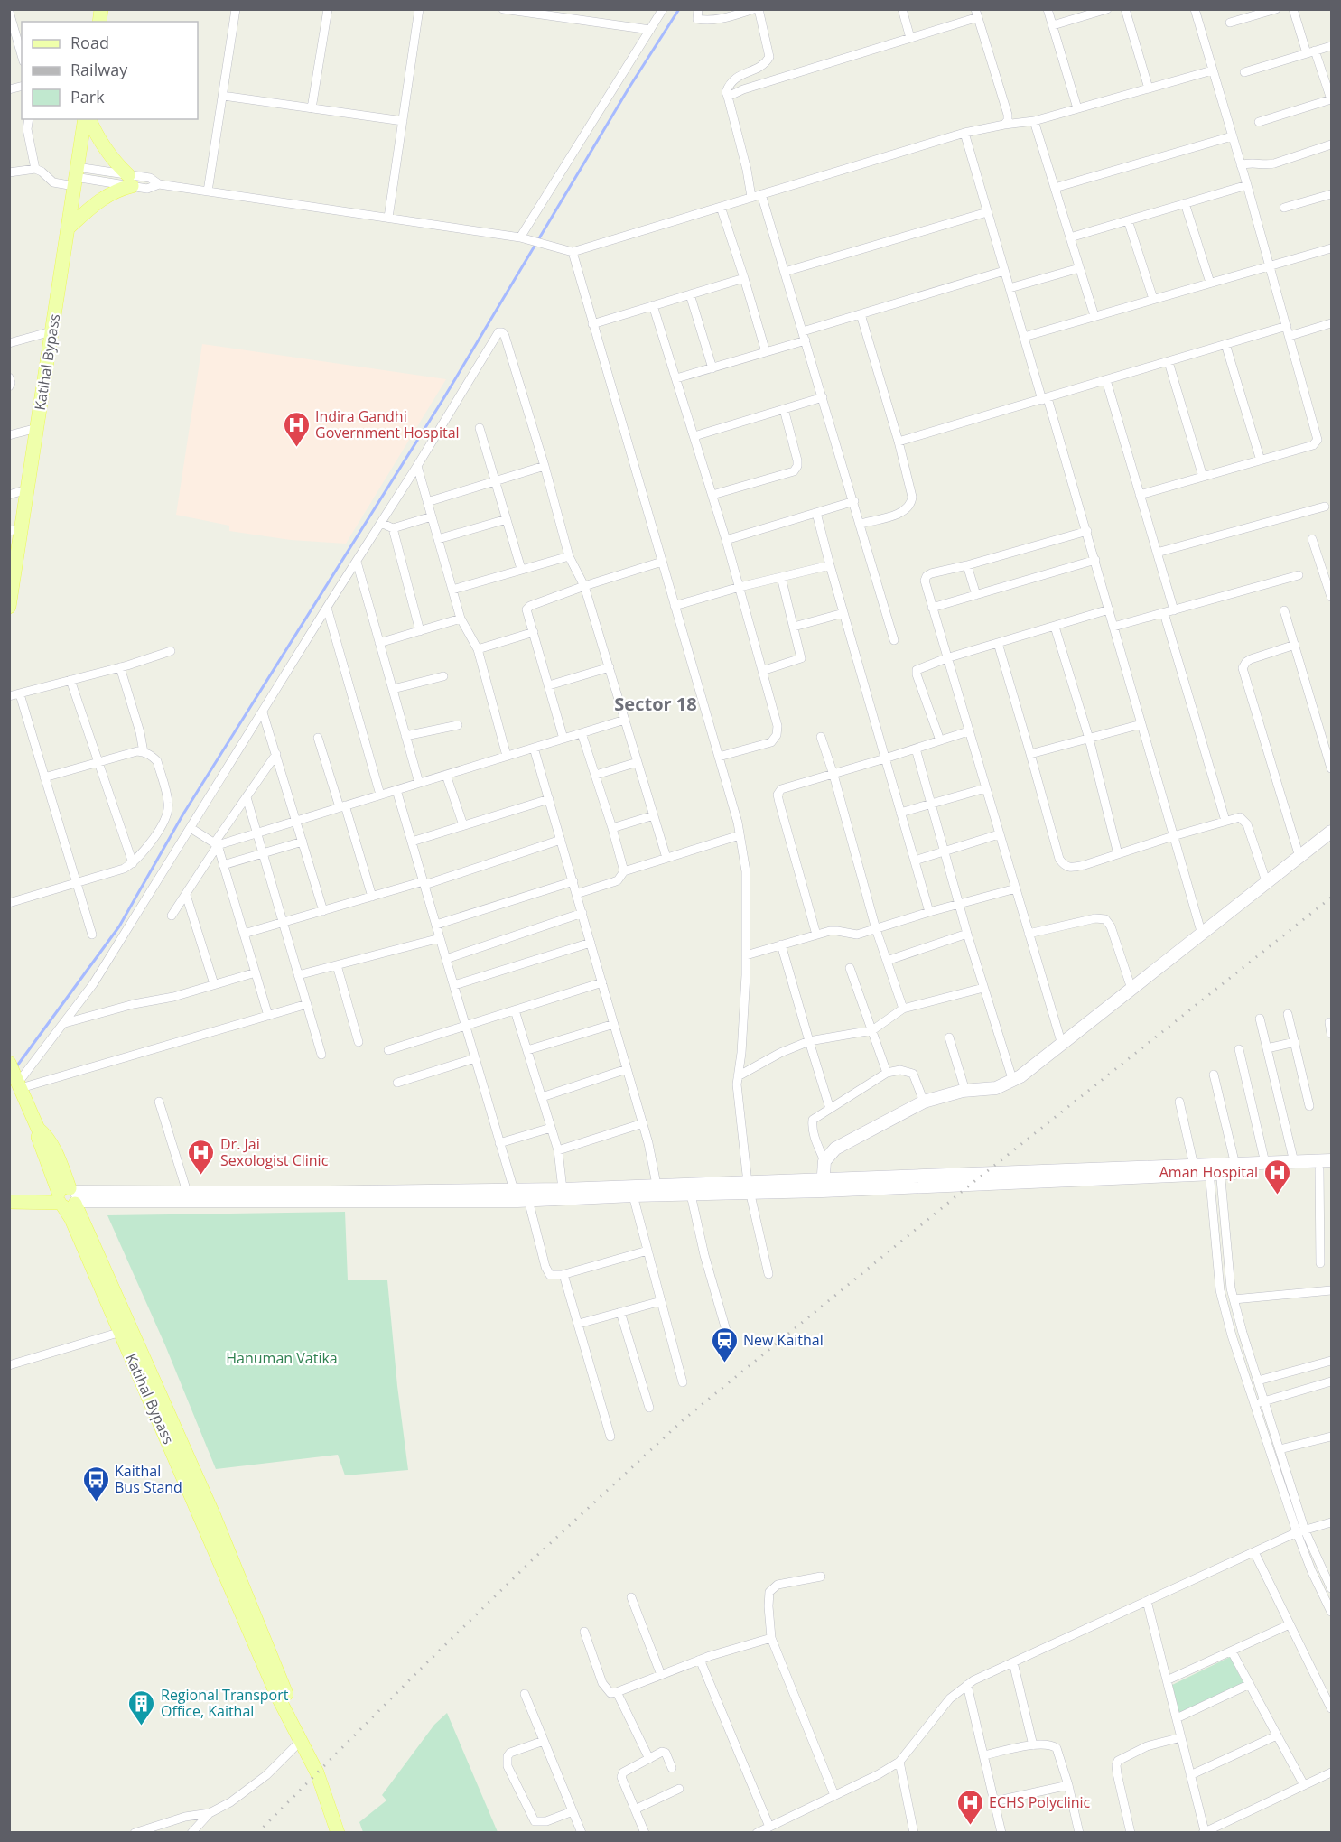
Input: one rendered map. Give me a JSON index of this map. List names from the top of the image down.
{
  "streets": {
    "main road": ["Katihal Bypass"]
  },
  "districts": ["Sector 18"],
  "parks": ["Hanuman Vatika"],
  "places": {
    "hospital": [
      "Indira Gandhi Government Hospital",
      "Dr. Jai Sexologist Clinic",
      "Aman Hospital",
      "ECHS Polyclinic"
    ],
    "station": ["New Kaithal"],
    "bus stop": ["Kaithal Bus Stand"],
    "building": ["Regional Transport Office, Kaithal"]
  },
  "legend": ["Road", "Railway", "Park"]
}
